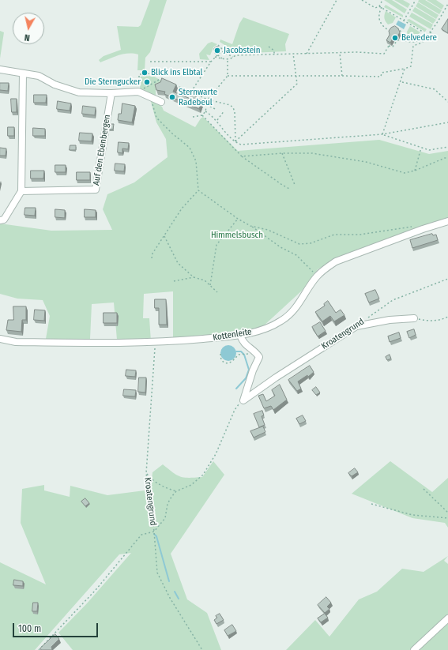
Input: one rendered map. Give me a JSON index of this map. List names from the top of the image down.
{
  "streets": {
    "street": ["Auf den Ebenbergen", "Kroatengrund", "Kottenleite"]
  },
  "crossings": [
    ["Kroatengrund", "Kottenleite"]
  ],
  "parks": ["Himmelsbusch"],
  "places": [
    "Belvedere",
    "Jacobstein",
    "Blick ins Elbtal",
    "Die Sterngucker",
    "Sternwarte Radebeul"
  ],
  "scale_bar": "100 m",
  "north": "bottom"
}
